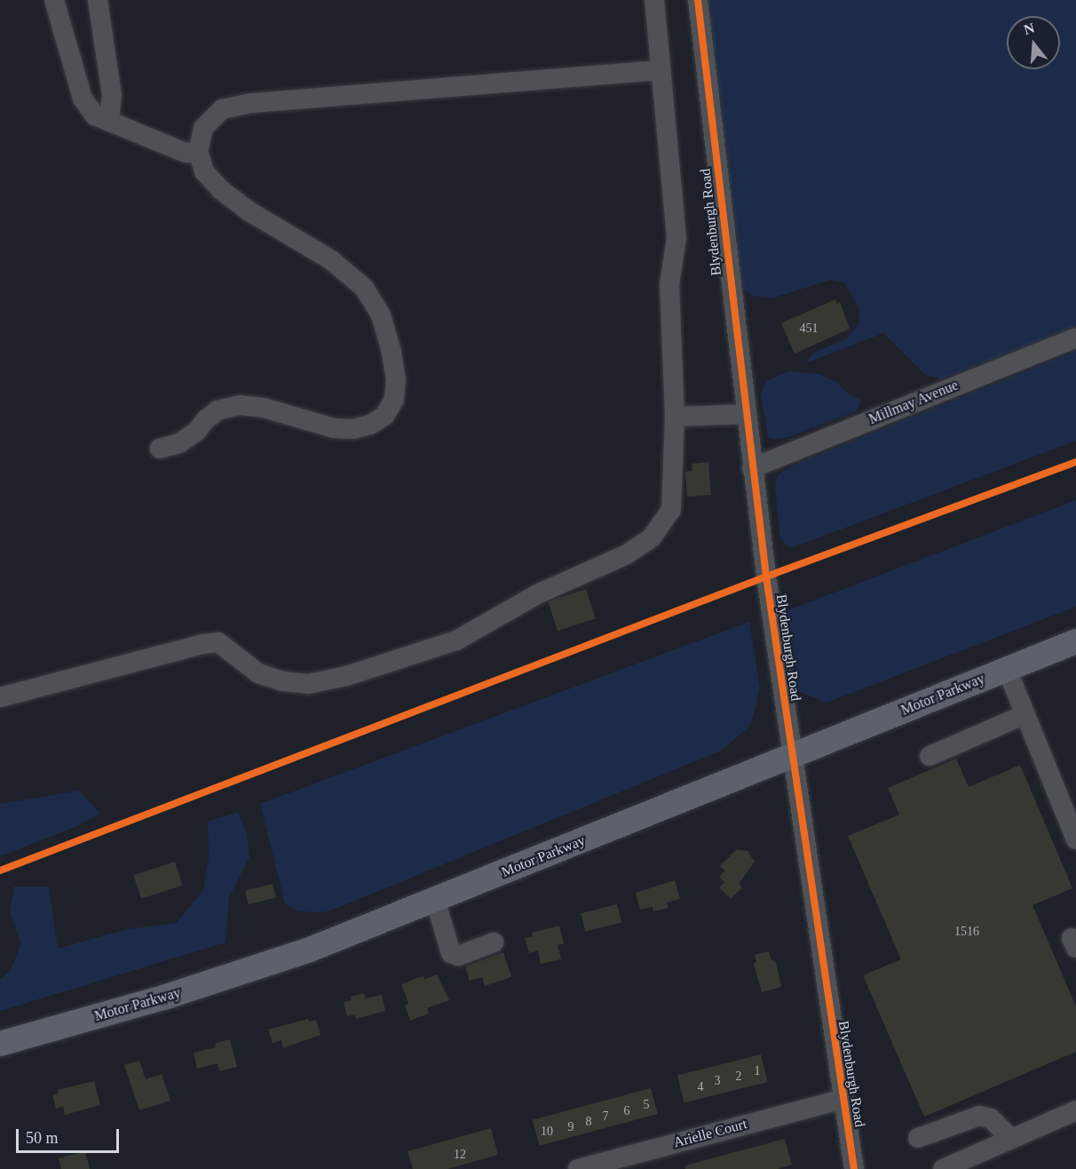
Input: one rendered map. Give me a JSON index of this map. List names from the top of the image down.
{
  "streets": {
    "main road": ["Motor Parkway"],
    "street": ["Blydenburgh Road", "Millmay Avenue", "Arielle Court"]
  },
  "crossings": [
    ["Blydenburgh Road", "Millmay Avenue"],
    ["Blydenburgh Road", "Motor Parkway"],
    ["Blydenburgh Road", "Arielle Court"]
  ],
  "house_numbers": [
    "451",
    "1516",
    "1",
    "2",
    "3",
    "4",
    "5",
    "6",
    "7",
    "8",
    "9",
    "10",
    "12"
  ],
  "scale_bar": "50 m",
  "north": "top"
}
